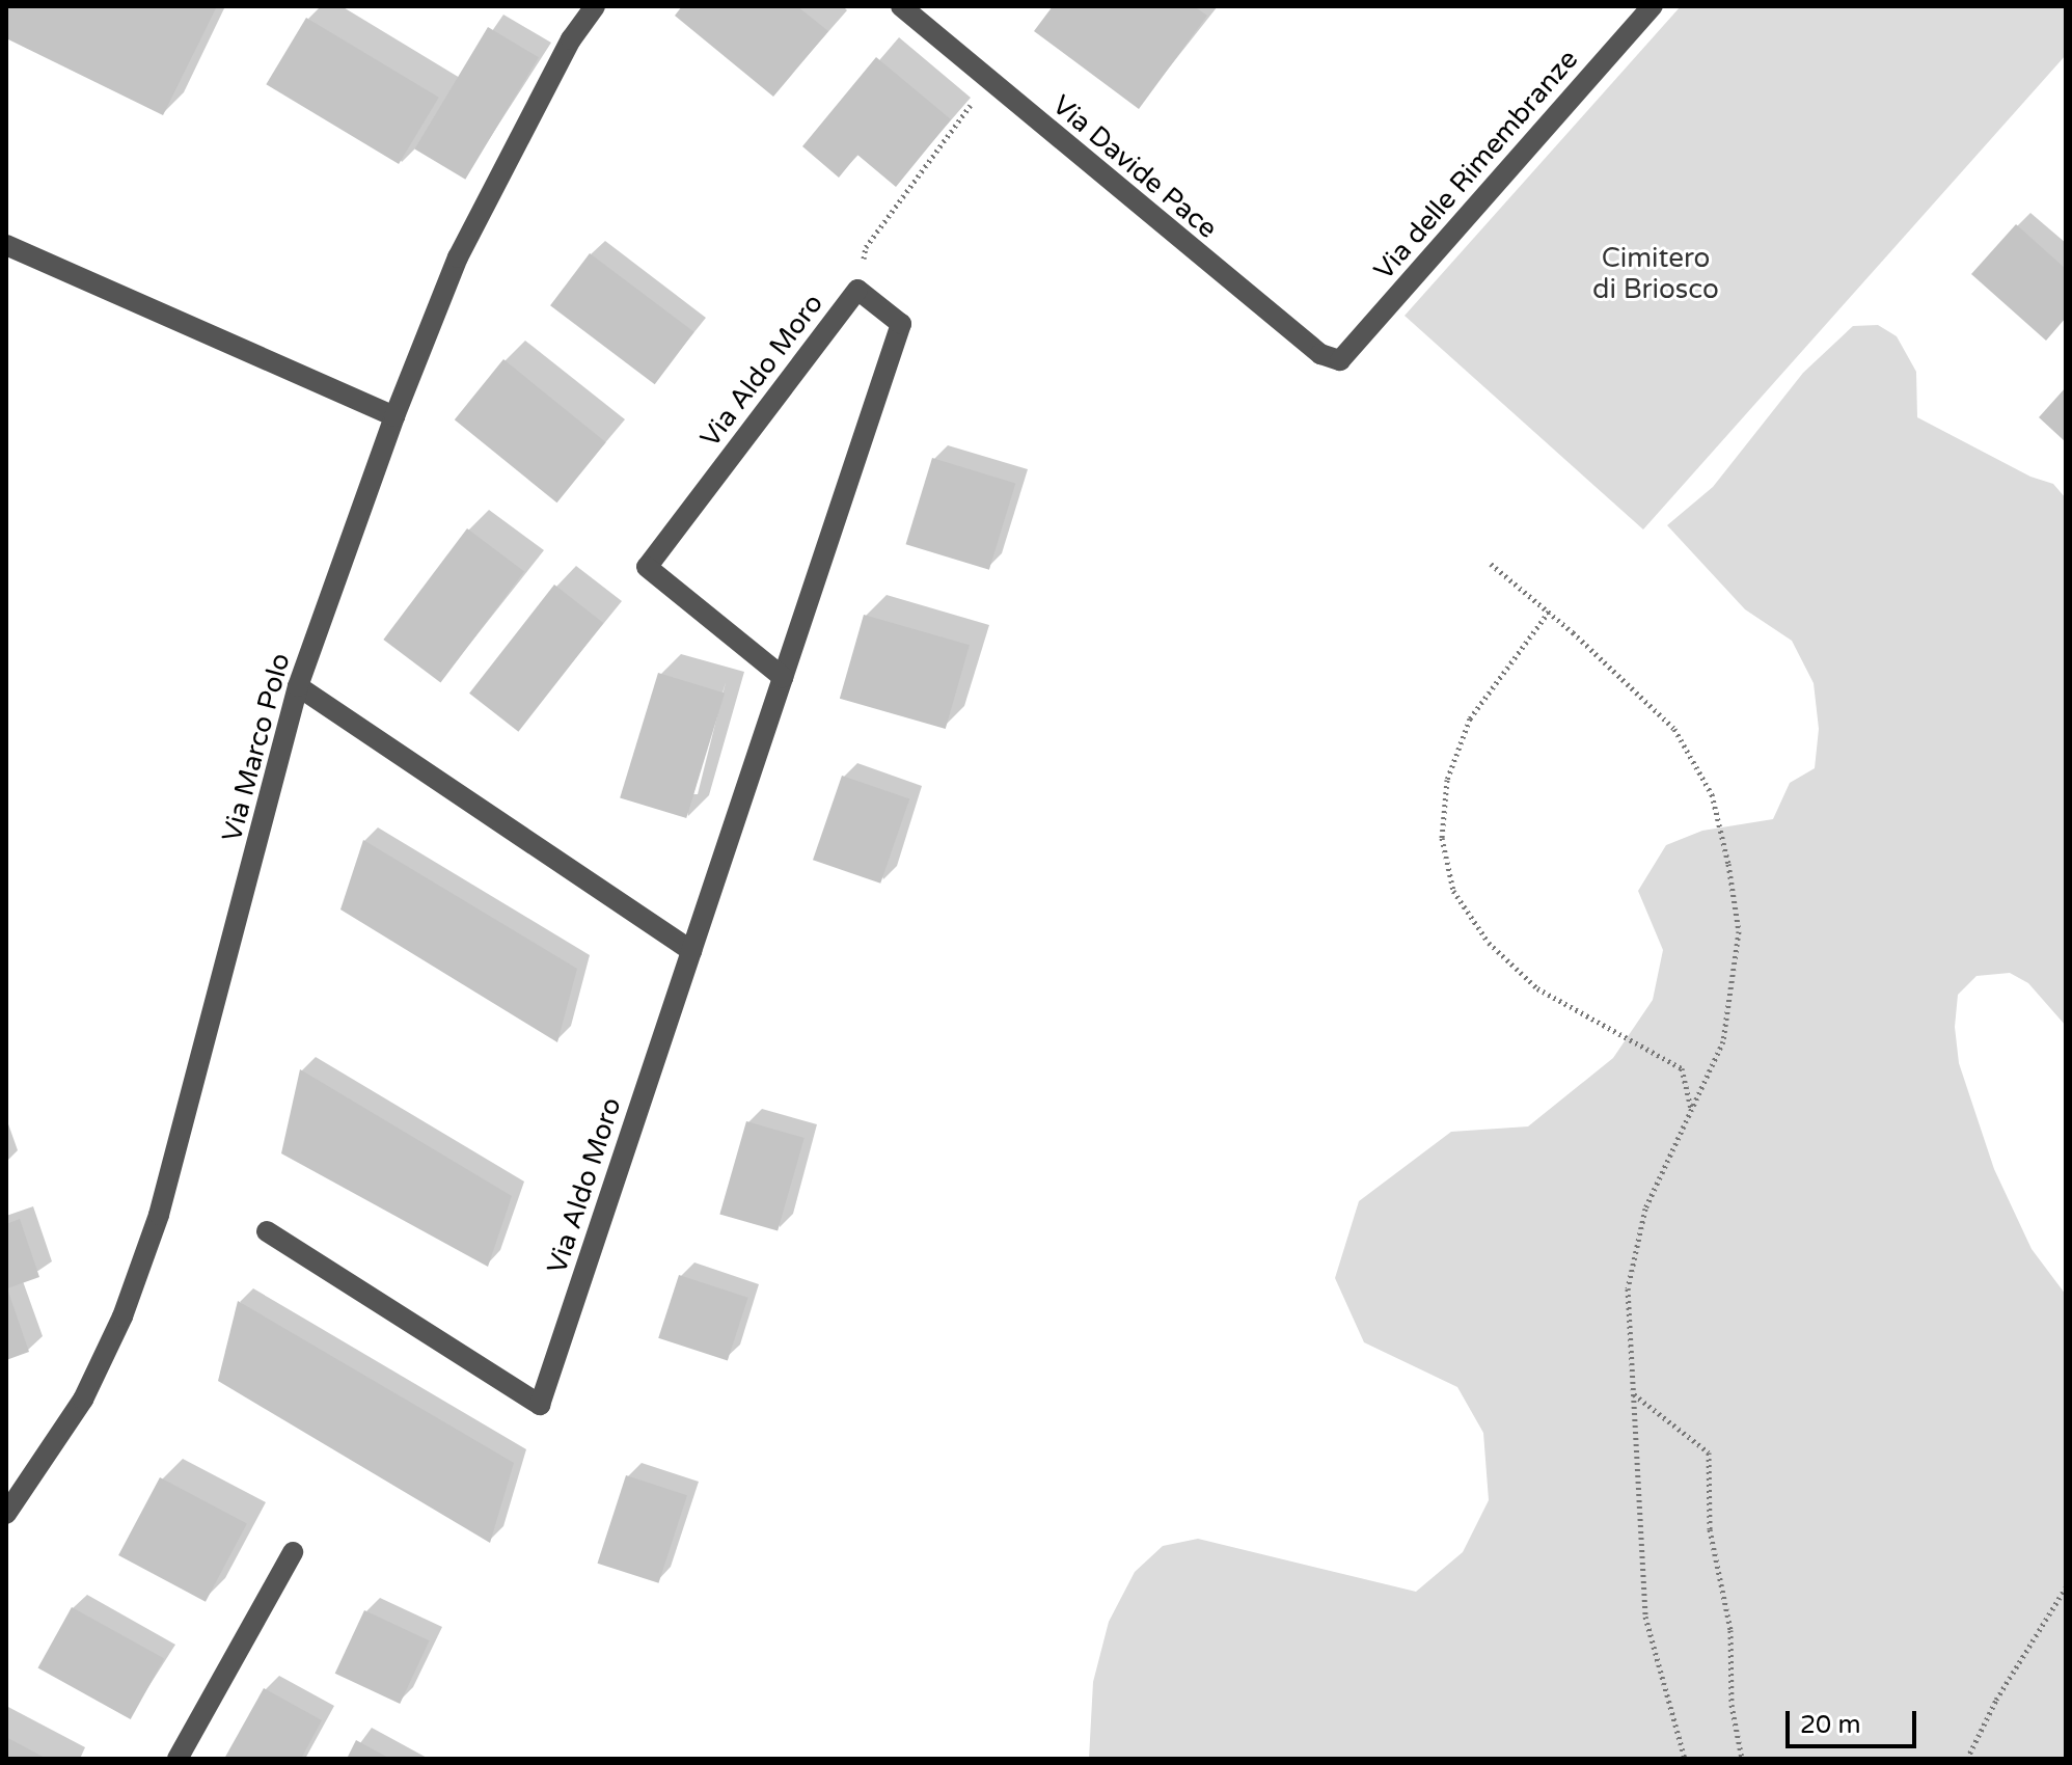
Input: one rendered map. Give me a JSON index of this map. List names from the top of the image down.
{
  "streets": {
    "street": [
      "Via delle Rimembranze",
      "Via Davide Pace",
      "Via Aldo Moro",
      "Via Marco Polo"
    ]
  },
  "crossings": [
    ["Via delle Rimembranze", "Via Davide Pace"]
  ],
  "parks": ["Cimitero di Briosco"],
  "scale_bar": "20 m"
}
